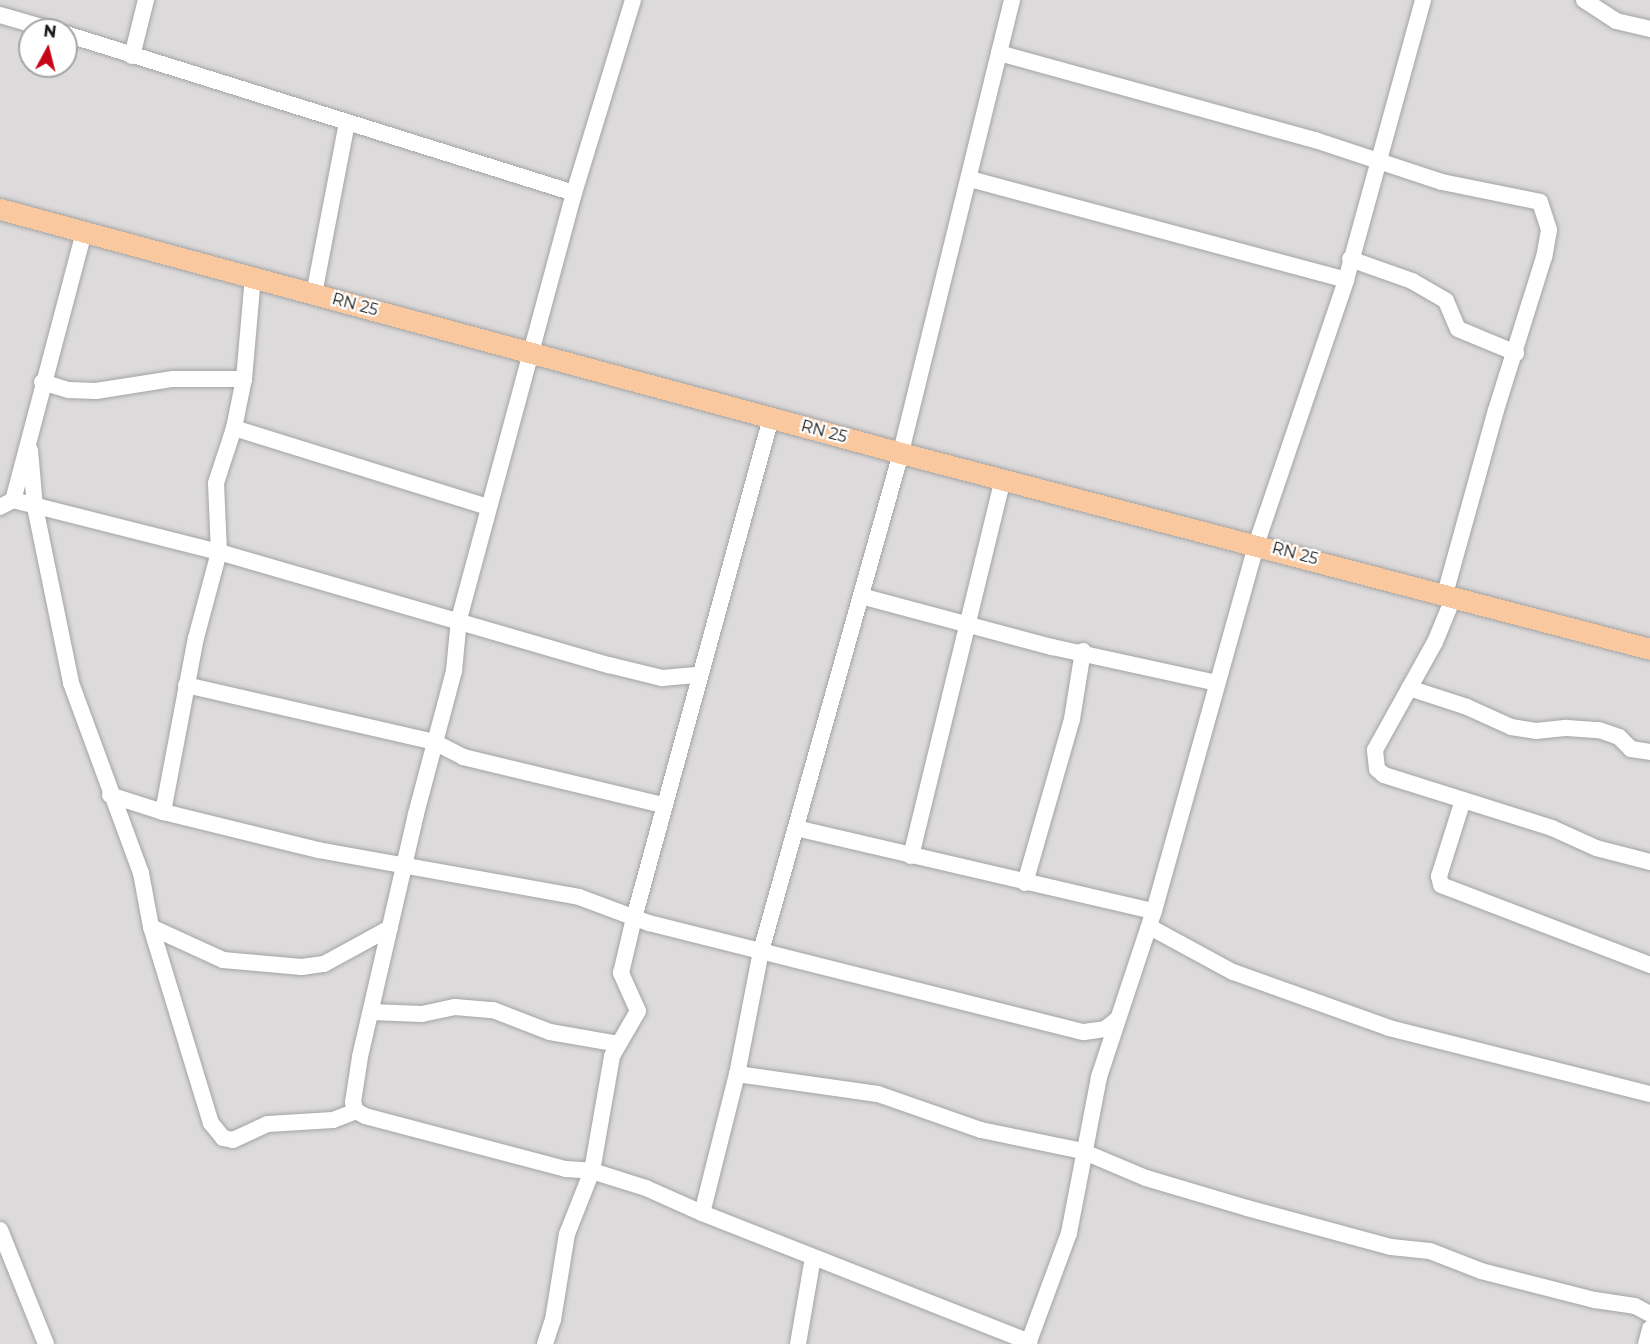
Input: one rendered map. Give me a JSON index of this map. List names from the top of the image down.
{
  "streets": {
    "main road": ["RN 25"]
  },
  "north": "top"
}
